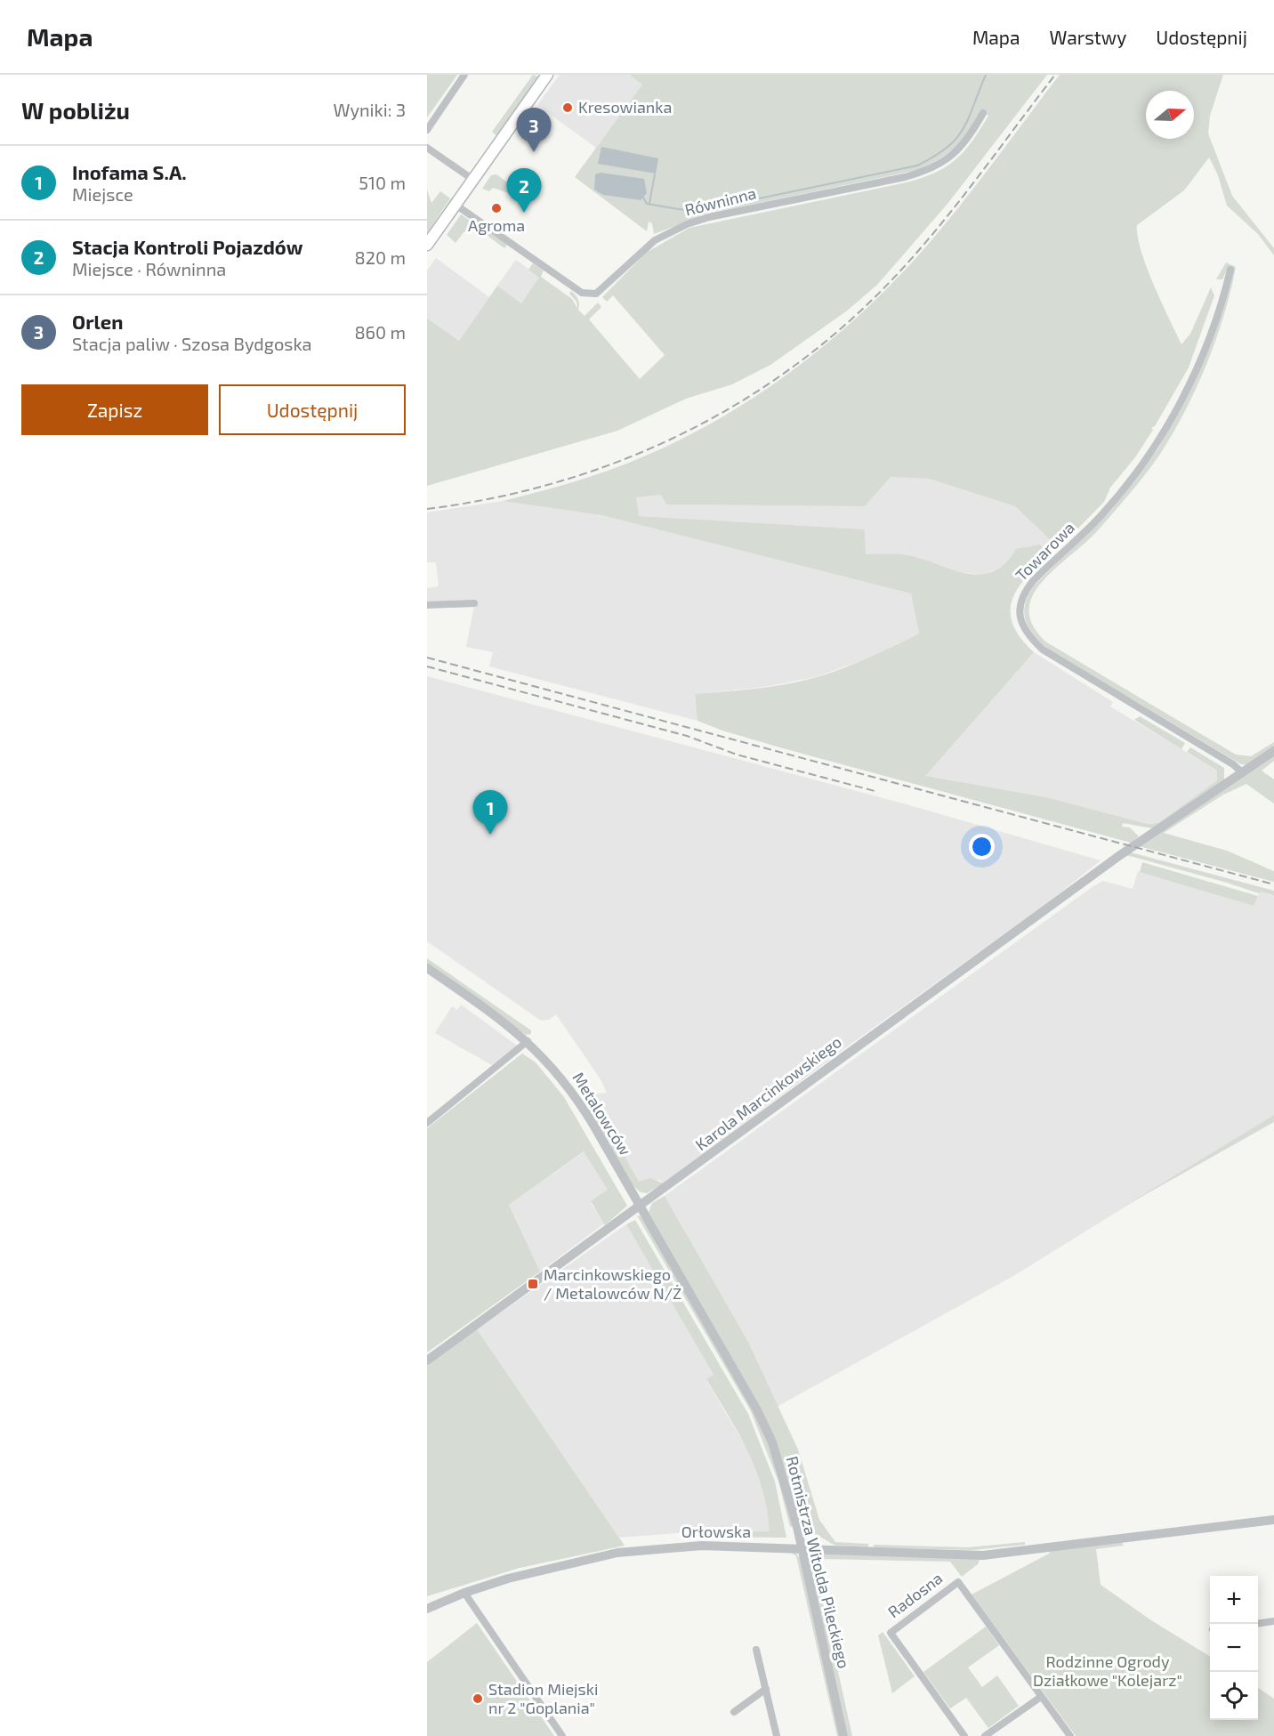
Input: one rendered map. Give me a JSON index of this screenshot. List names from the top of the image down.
{
  "streets": {
    "street": [
      "Równinna",
      "Towarowa",
      "Karola Marcinkowskiego",
      "Metalowców",
      "Orłowska",
      "Rotmistrza Witolda Pileckiego",
      "Radosna"
    ]
  },
  "crossings": [
    ["Towarowa", "Karola Marcinkowskiego"],
    ["Karola Marcinkowskiego", "Metalowców"],
    ["Karola Marcinkowskiego", "Rotmistrza Witolda Pileckiego"],
    ["Metalowców", "Rotmistrza Witolda Pileckiego"],
    ["Orłowska", "Rotmistrza Witolda Pileckiego"]
  ],
  "parks": ["Rodzinne Ogrody Działkowe \"Kolejarz\""],
  "places": {
    "other": ["Kresowianka", "Agroma", "Stadion Miejski nr 2 \"Goplania\""],
    "transit": ["Marcinkowskiego / Metalowców N/Ż"]
  },
  "north": "right",
  "page": {
    "header": "Mapa",
    "nav": ["Mapa", "Warstwy", "Udostępnij"],
    "heading": ["W pobliżu", "Wyniki: 3"],
    "pins": ["3", "2", "1"],
    "list": [
      {
        "mark": "1",
        "name": "Inofama S.A.",
        "note": "Miejsce",
        "value": "510 m"
      },
      {
        "mark": "2",
        "name": "Stacja Kontroli Pojazdów",
        "note": "Miejsce · Równinna",
        "value": "820 m"
      },
      {
        "mark": "3",
        "name": "Orlen",
        "note": "Stacja paliw · Szosa Bydgoska",
        "value": "860 m"
      }
    ],
    "buttons": ["Zapisz", "Udostępnij"],
    "map_buttons": ["+", "−"]
  }
}
